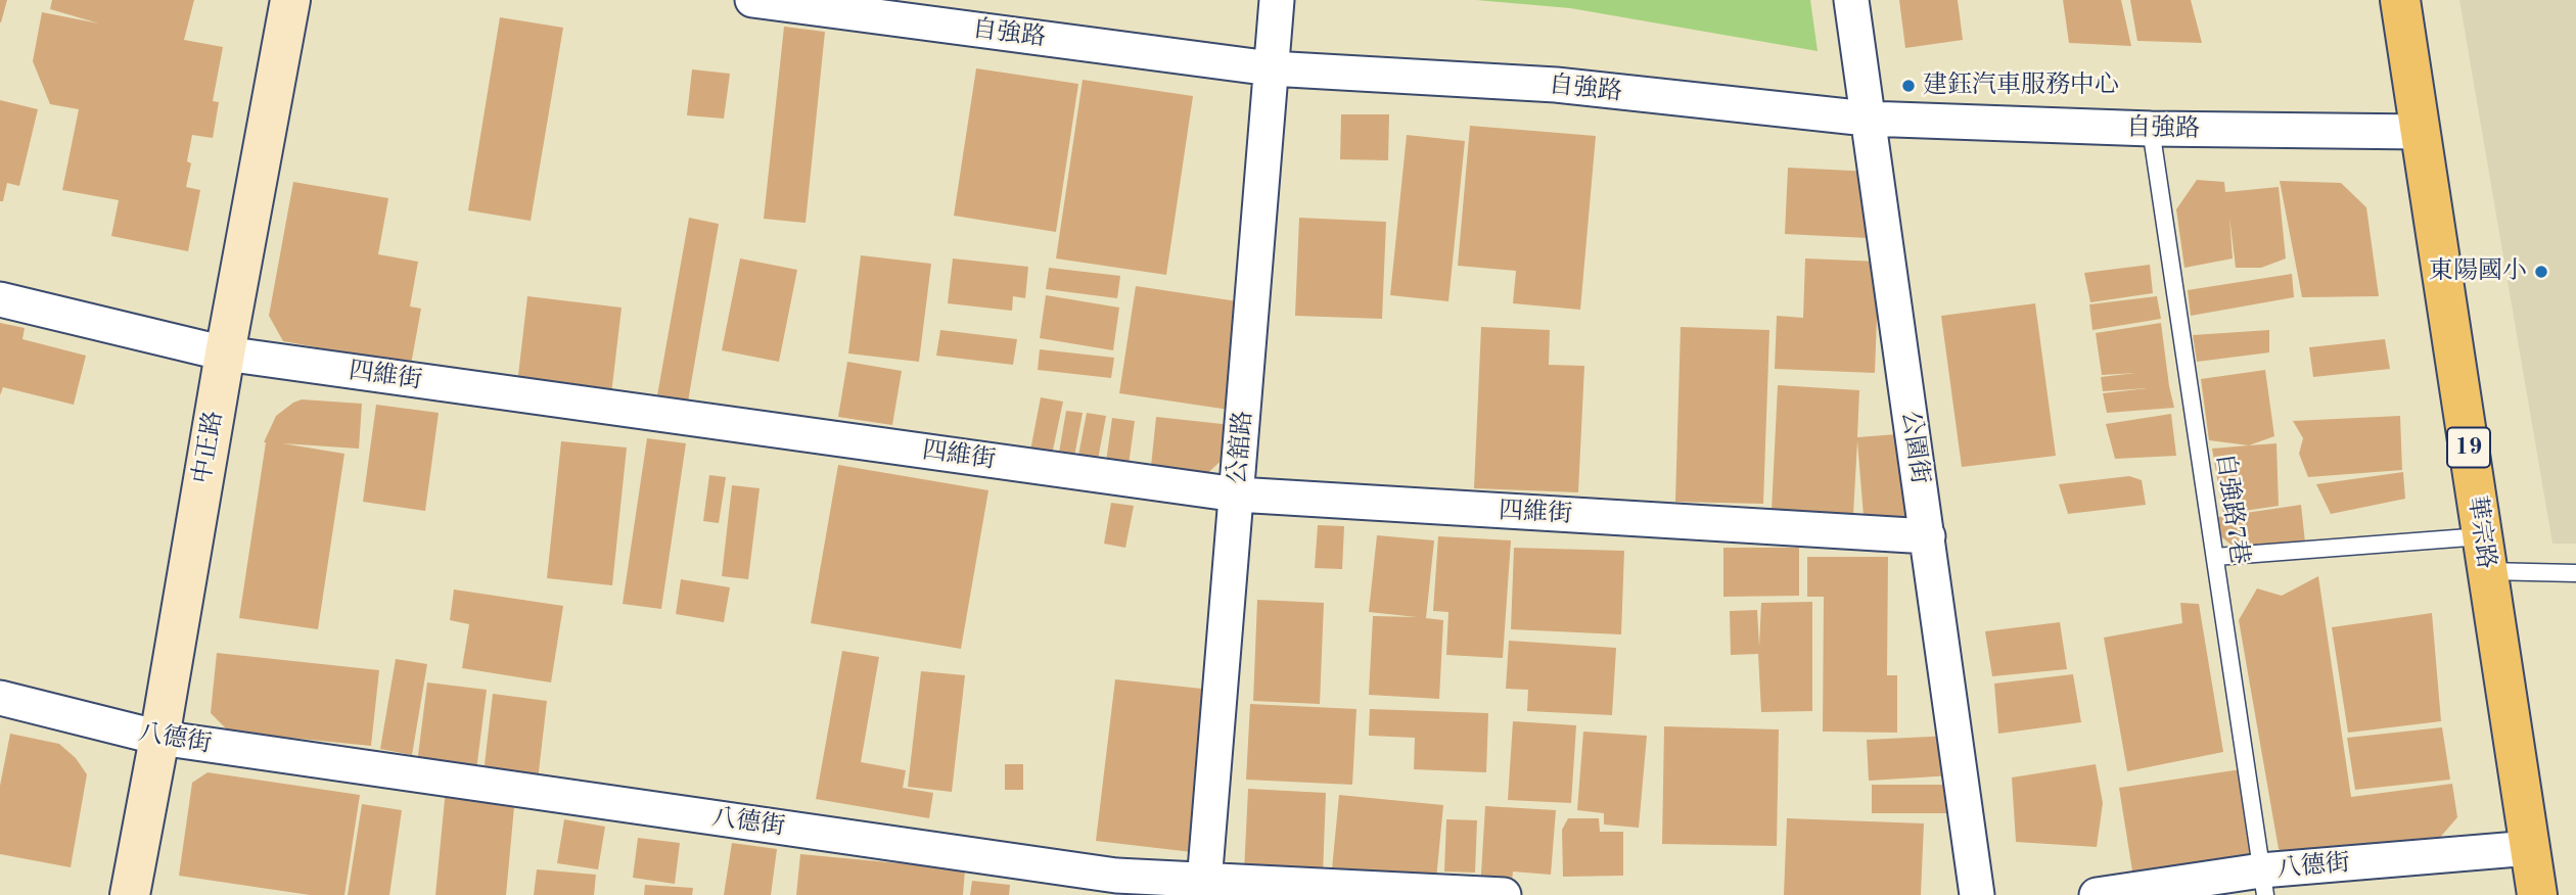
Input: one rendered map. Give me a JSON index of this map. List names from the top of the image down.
{
  "streets": {
    "main road": ["中正路", "19", "華宗路"],
    "street": [
      "自強路",
      "四維街",
      "公舘路",
      "公園街",
      "八德街"
    ],
    "lane": ["自強路7巷"]
  },
  "crossings": [
    ["自強路", "公舘路"],
    ["自強路", "公園街"],
    ["自強路", "自強路7巷"],
    ["自強路", "華宗路"],
    ["四維街", "中正路"],
    ["四維街", "公舘路"],
    ["四維街", "公園街"],
    ["中正路", "八德街"],
    ["公舘路", "八德街"],
    ["自強路7巷", "八德街"],
    ["華宗路", "八德街"]
  ],
  "places": ["建鈺汽車服務中心", "東陽國小"]
}
